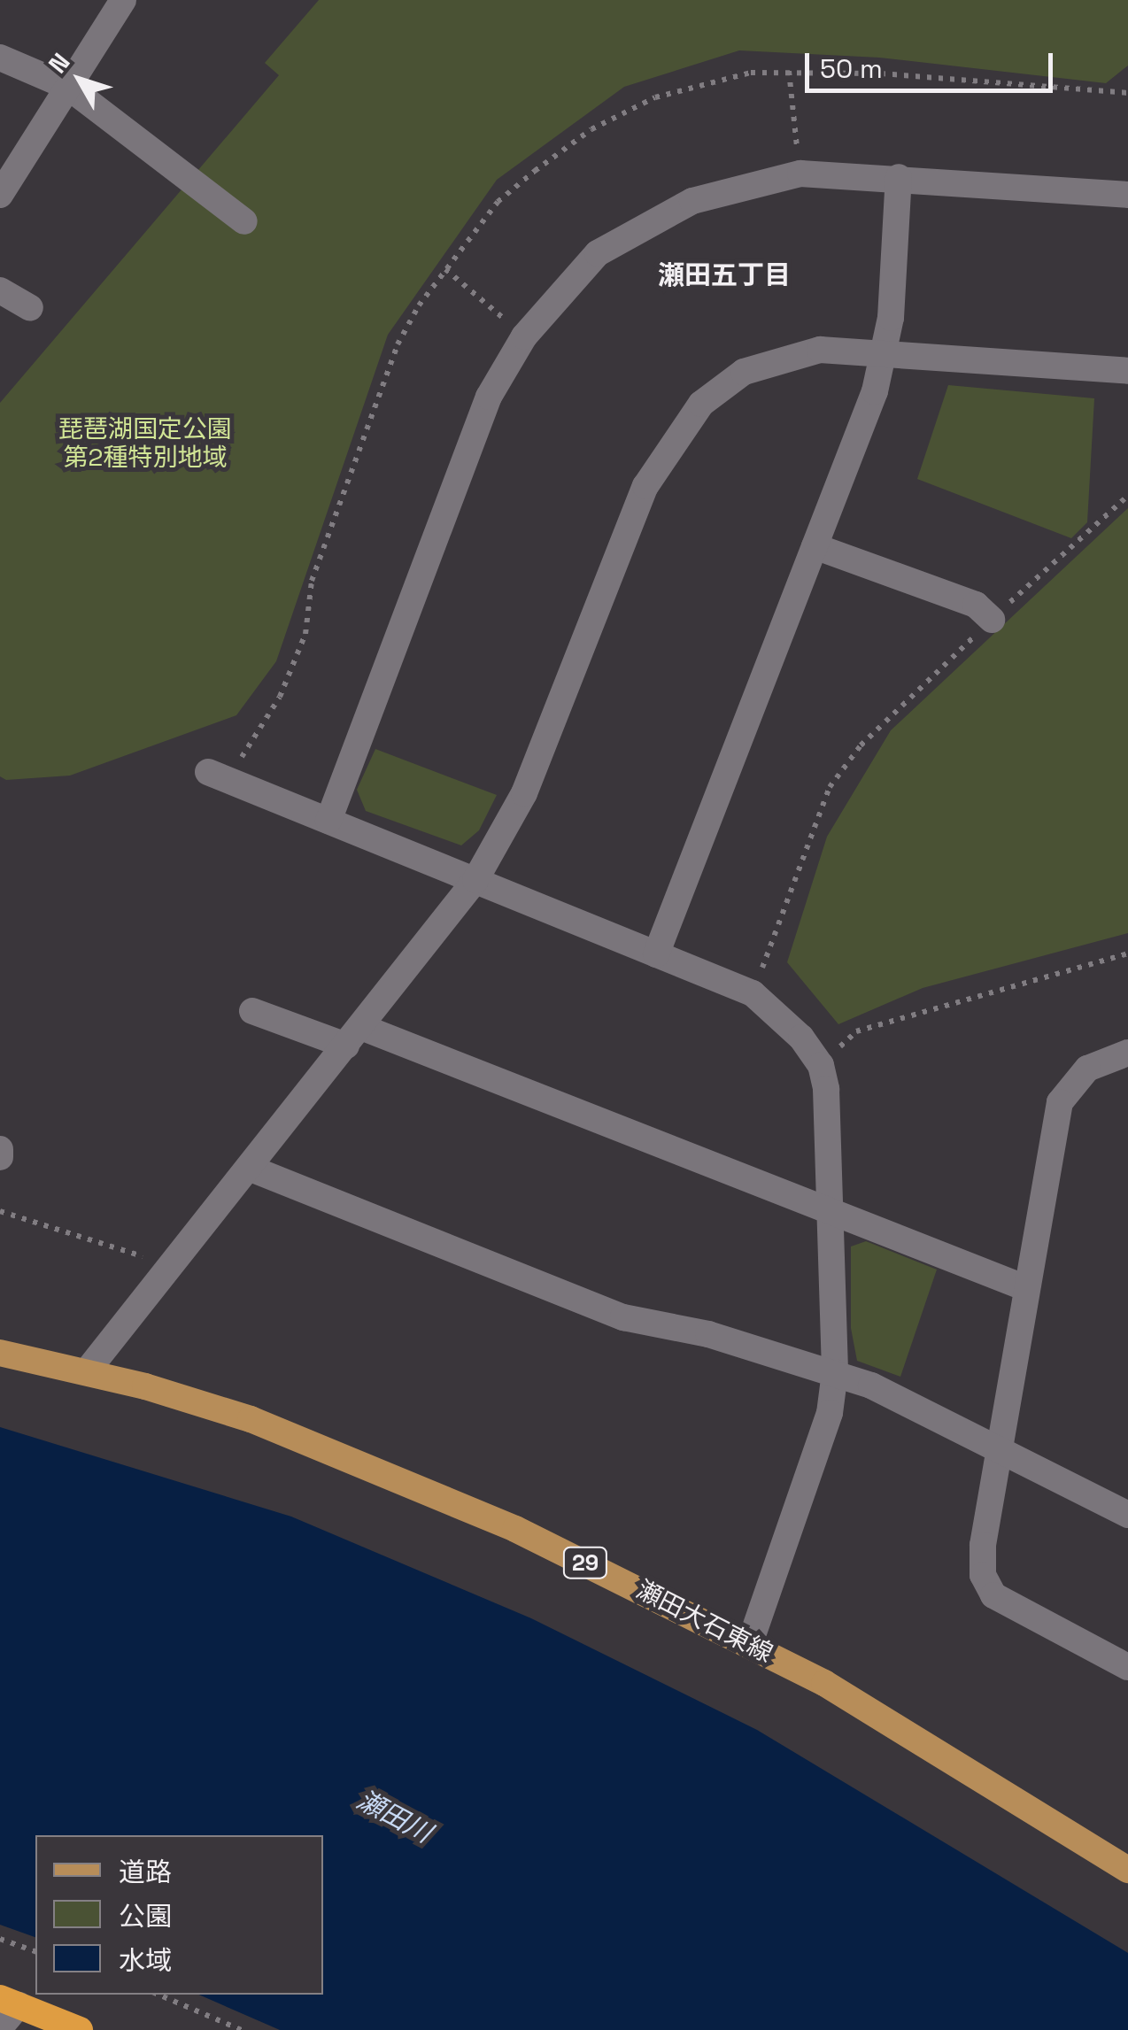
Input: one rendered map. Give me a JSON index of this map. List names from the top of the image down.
{
  "streets": {
    "main road": ["29", "瀬田大石東線"]
  },
  "districts": ["瀬田五丁目"],
  "water": ["瀬田川"],
  "parks": ["琵琶湖国定公園 第2種特別地域"],
  "legend": ["道路", "公園", "水域"],
  "scale_bar": "50 m",
  "north": "top left"
}
